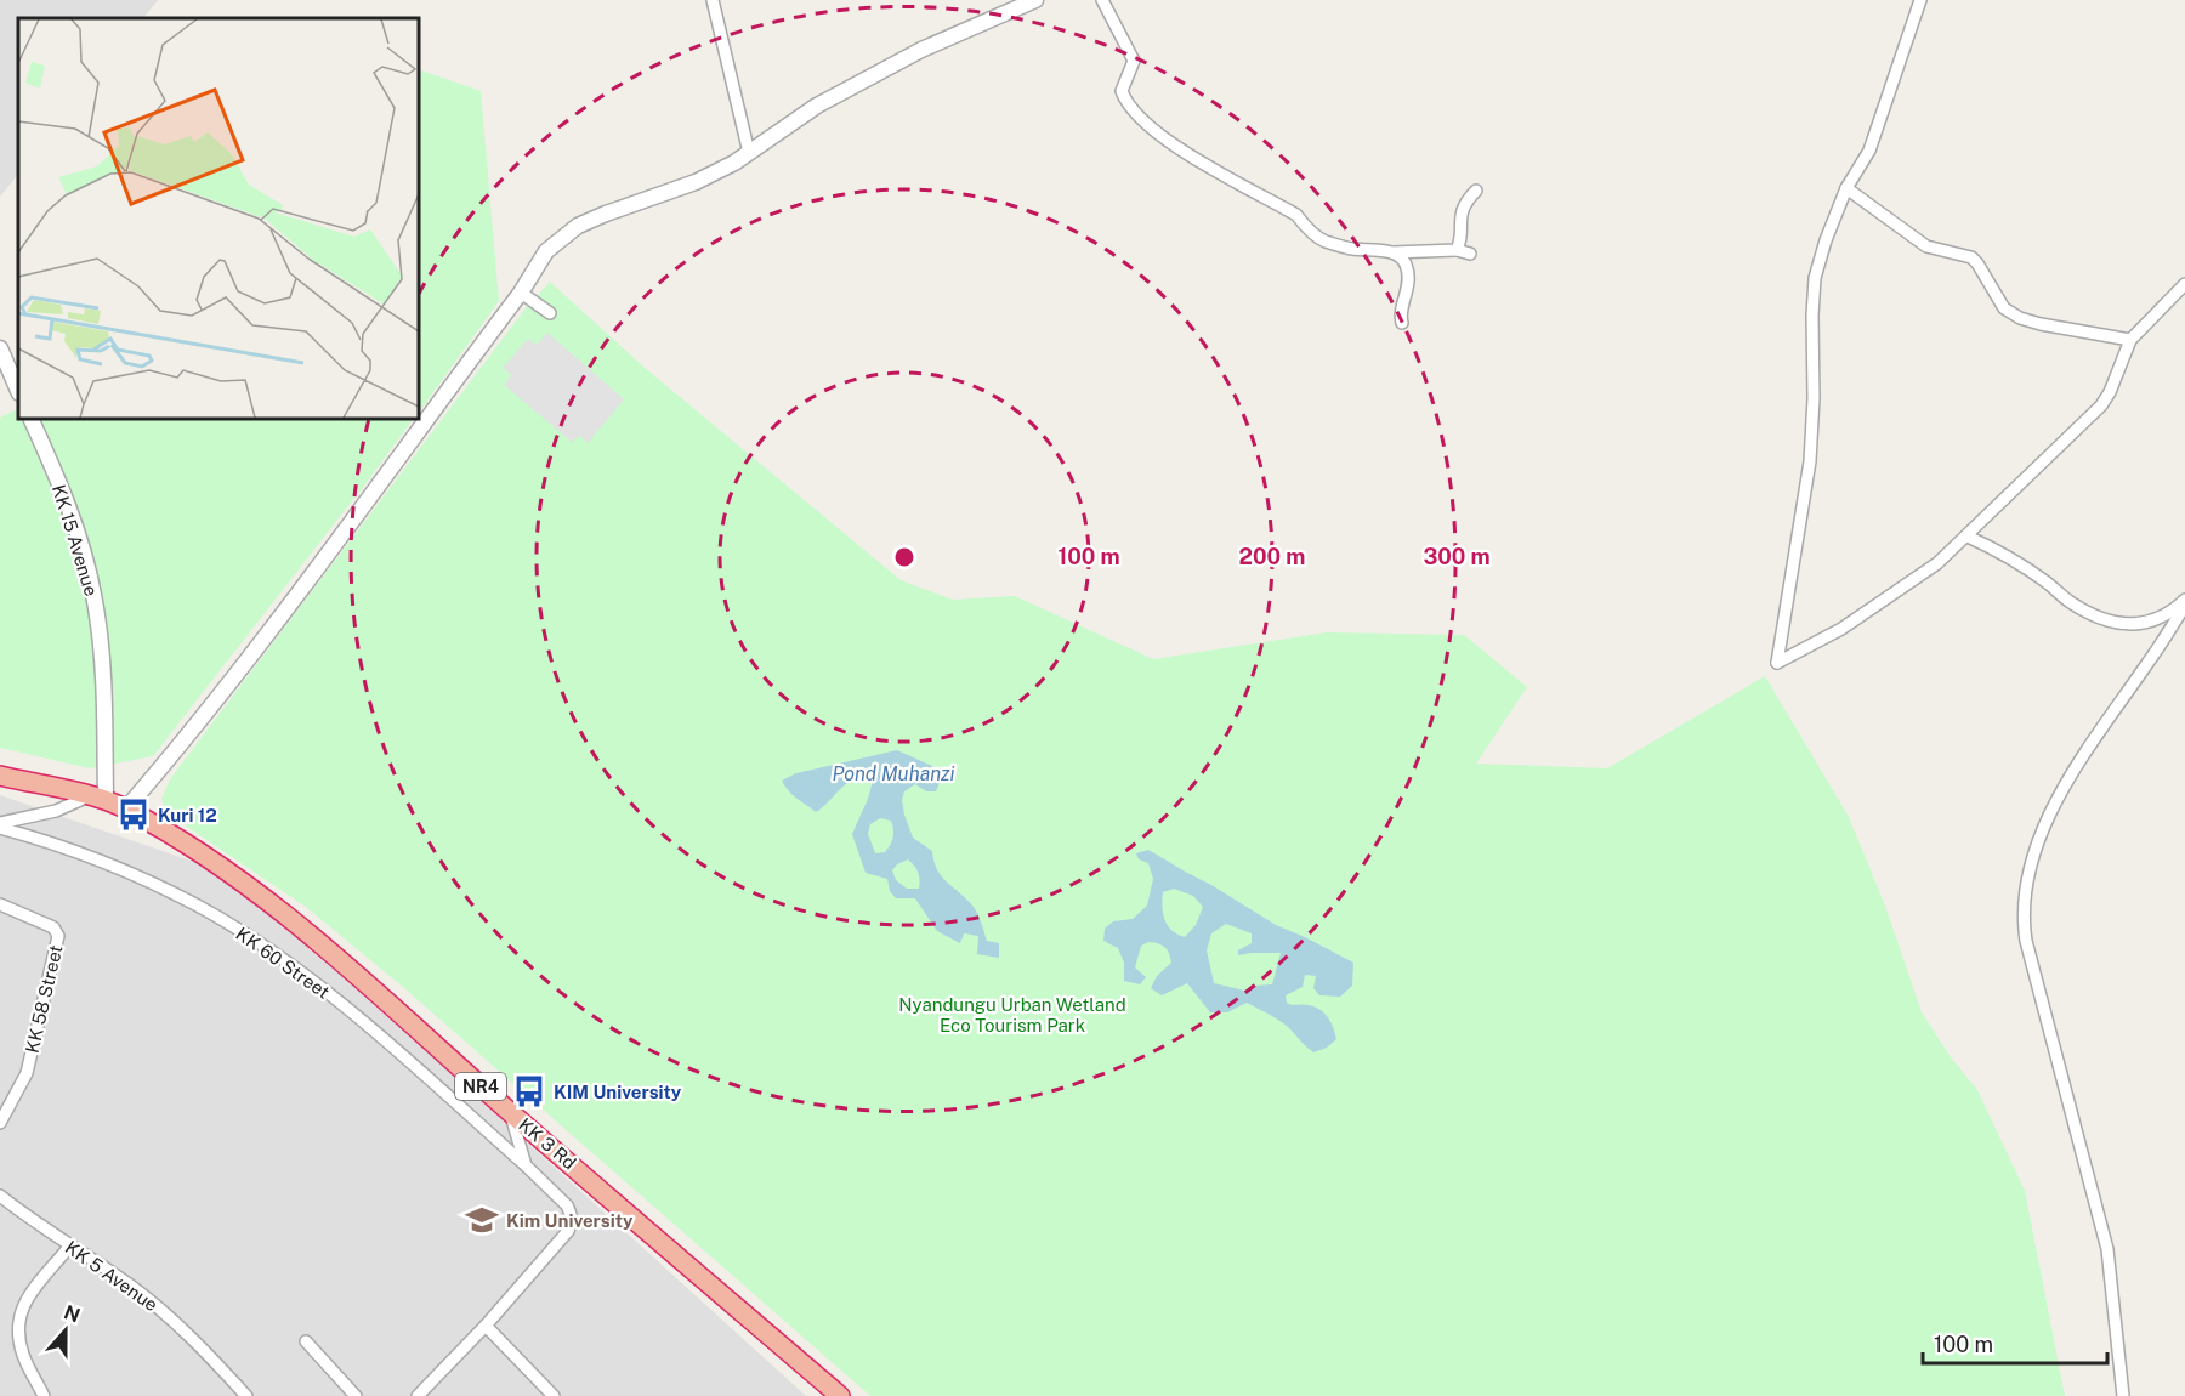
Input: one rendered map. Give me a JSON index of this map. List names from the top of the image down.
{
  "streets": {
    "highway": ["NR4", "KK 3 Rd"],
    "street": [
      "KK 15 Avenue",
      "KK 60 Street",
      "KK 58 Street",
      "KK 5 Avenue"
    ]
  },
  "crossings": [
    ["KK 15 Avenue", "NR4"],
    ["KK 15 Avenue", "KK 3 Rd"],
    ["NR4", "KK 3 Rd"]
  ],
  "water": ["Pond Muhanzi"],
  "parks": ["Nyandungu Urban Wetland Eco Tourism Park"],
  "places": {
    "bus stop": ["Kuri 12", "KIM University"],
    "school or university": ["Kim University"]
  },
  "scale_bar": "100 m",
  "north": "top",
  "rings": ["100 m", "200 m", "300 m"]
}
